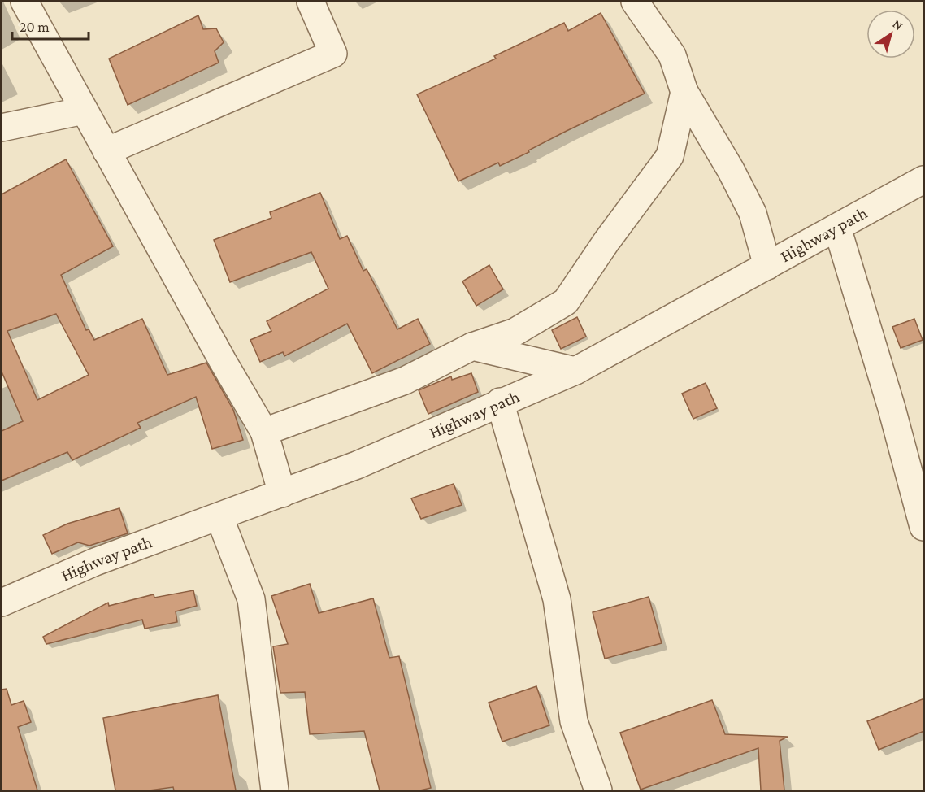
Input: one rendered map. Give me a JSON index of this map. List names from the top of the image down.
{
  "streets": {
    "street": ["Highway path"]
  },
  "scale_bar": "20 m",
  "north": "top right"
}
